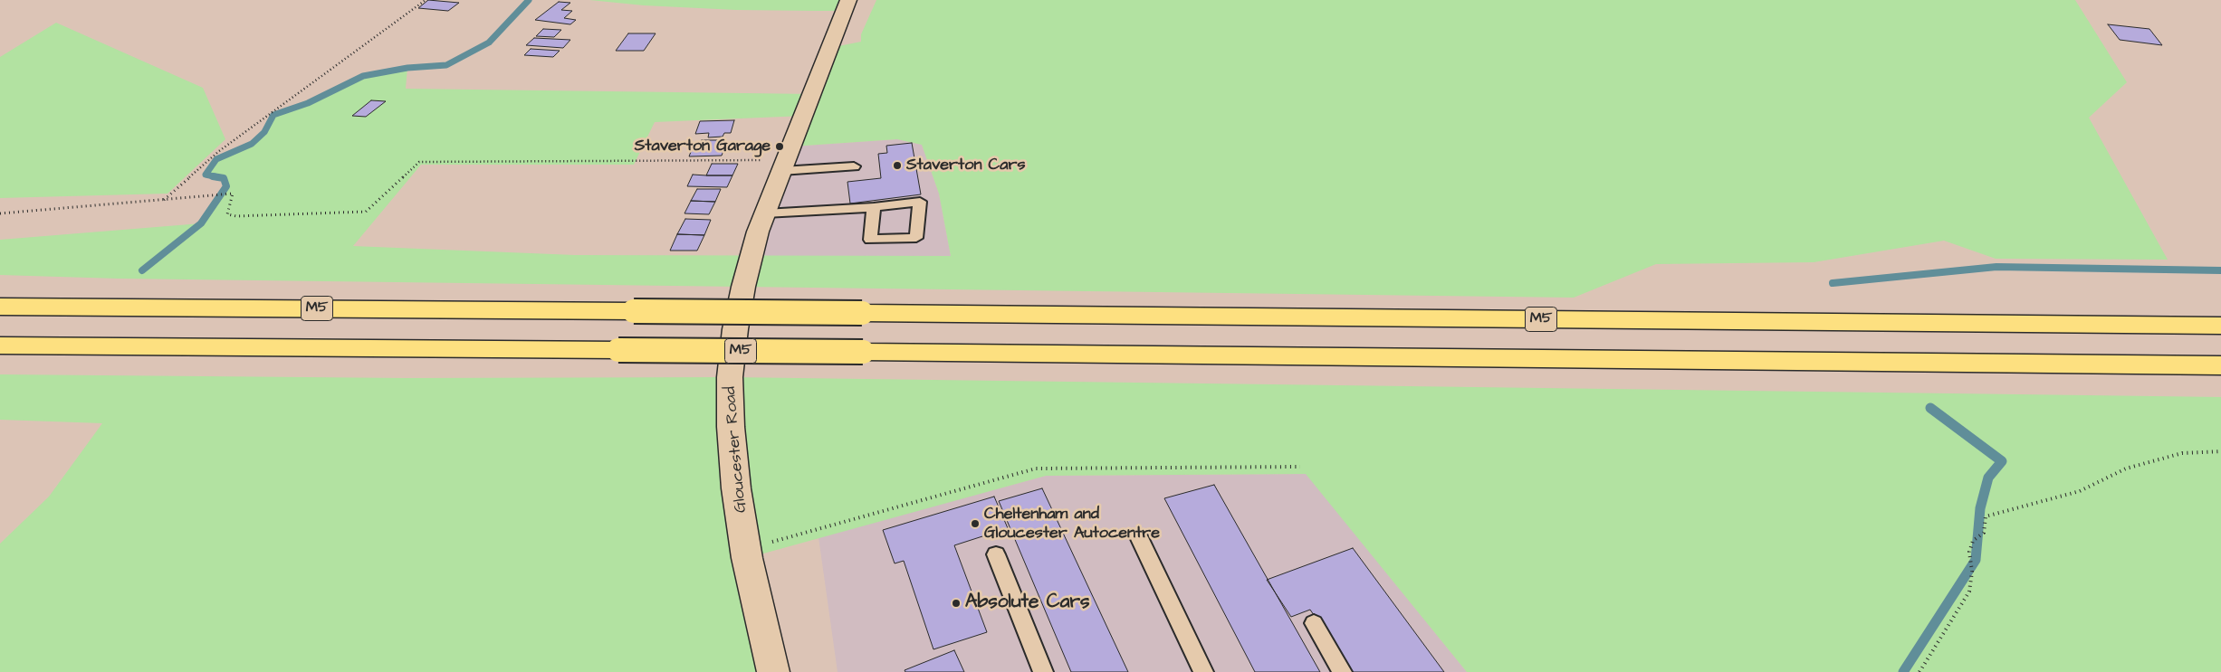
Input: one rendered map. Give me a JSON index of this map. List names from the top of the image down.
{
  "streets": {
    "highway": ["M5"],
    "main road": ["Gloucester Road"]
  },
  "places": [
    "Staverton Garage",
    "Staverton Cars",
    "Cheltenham and Gloucester Autocentre",
    "Absolute Cars"
  ]
}
